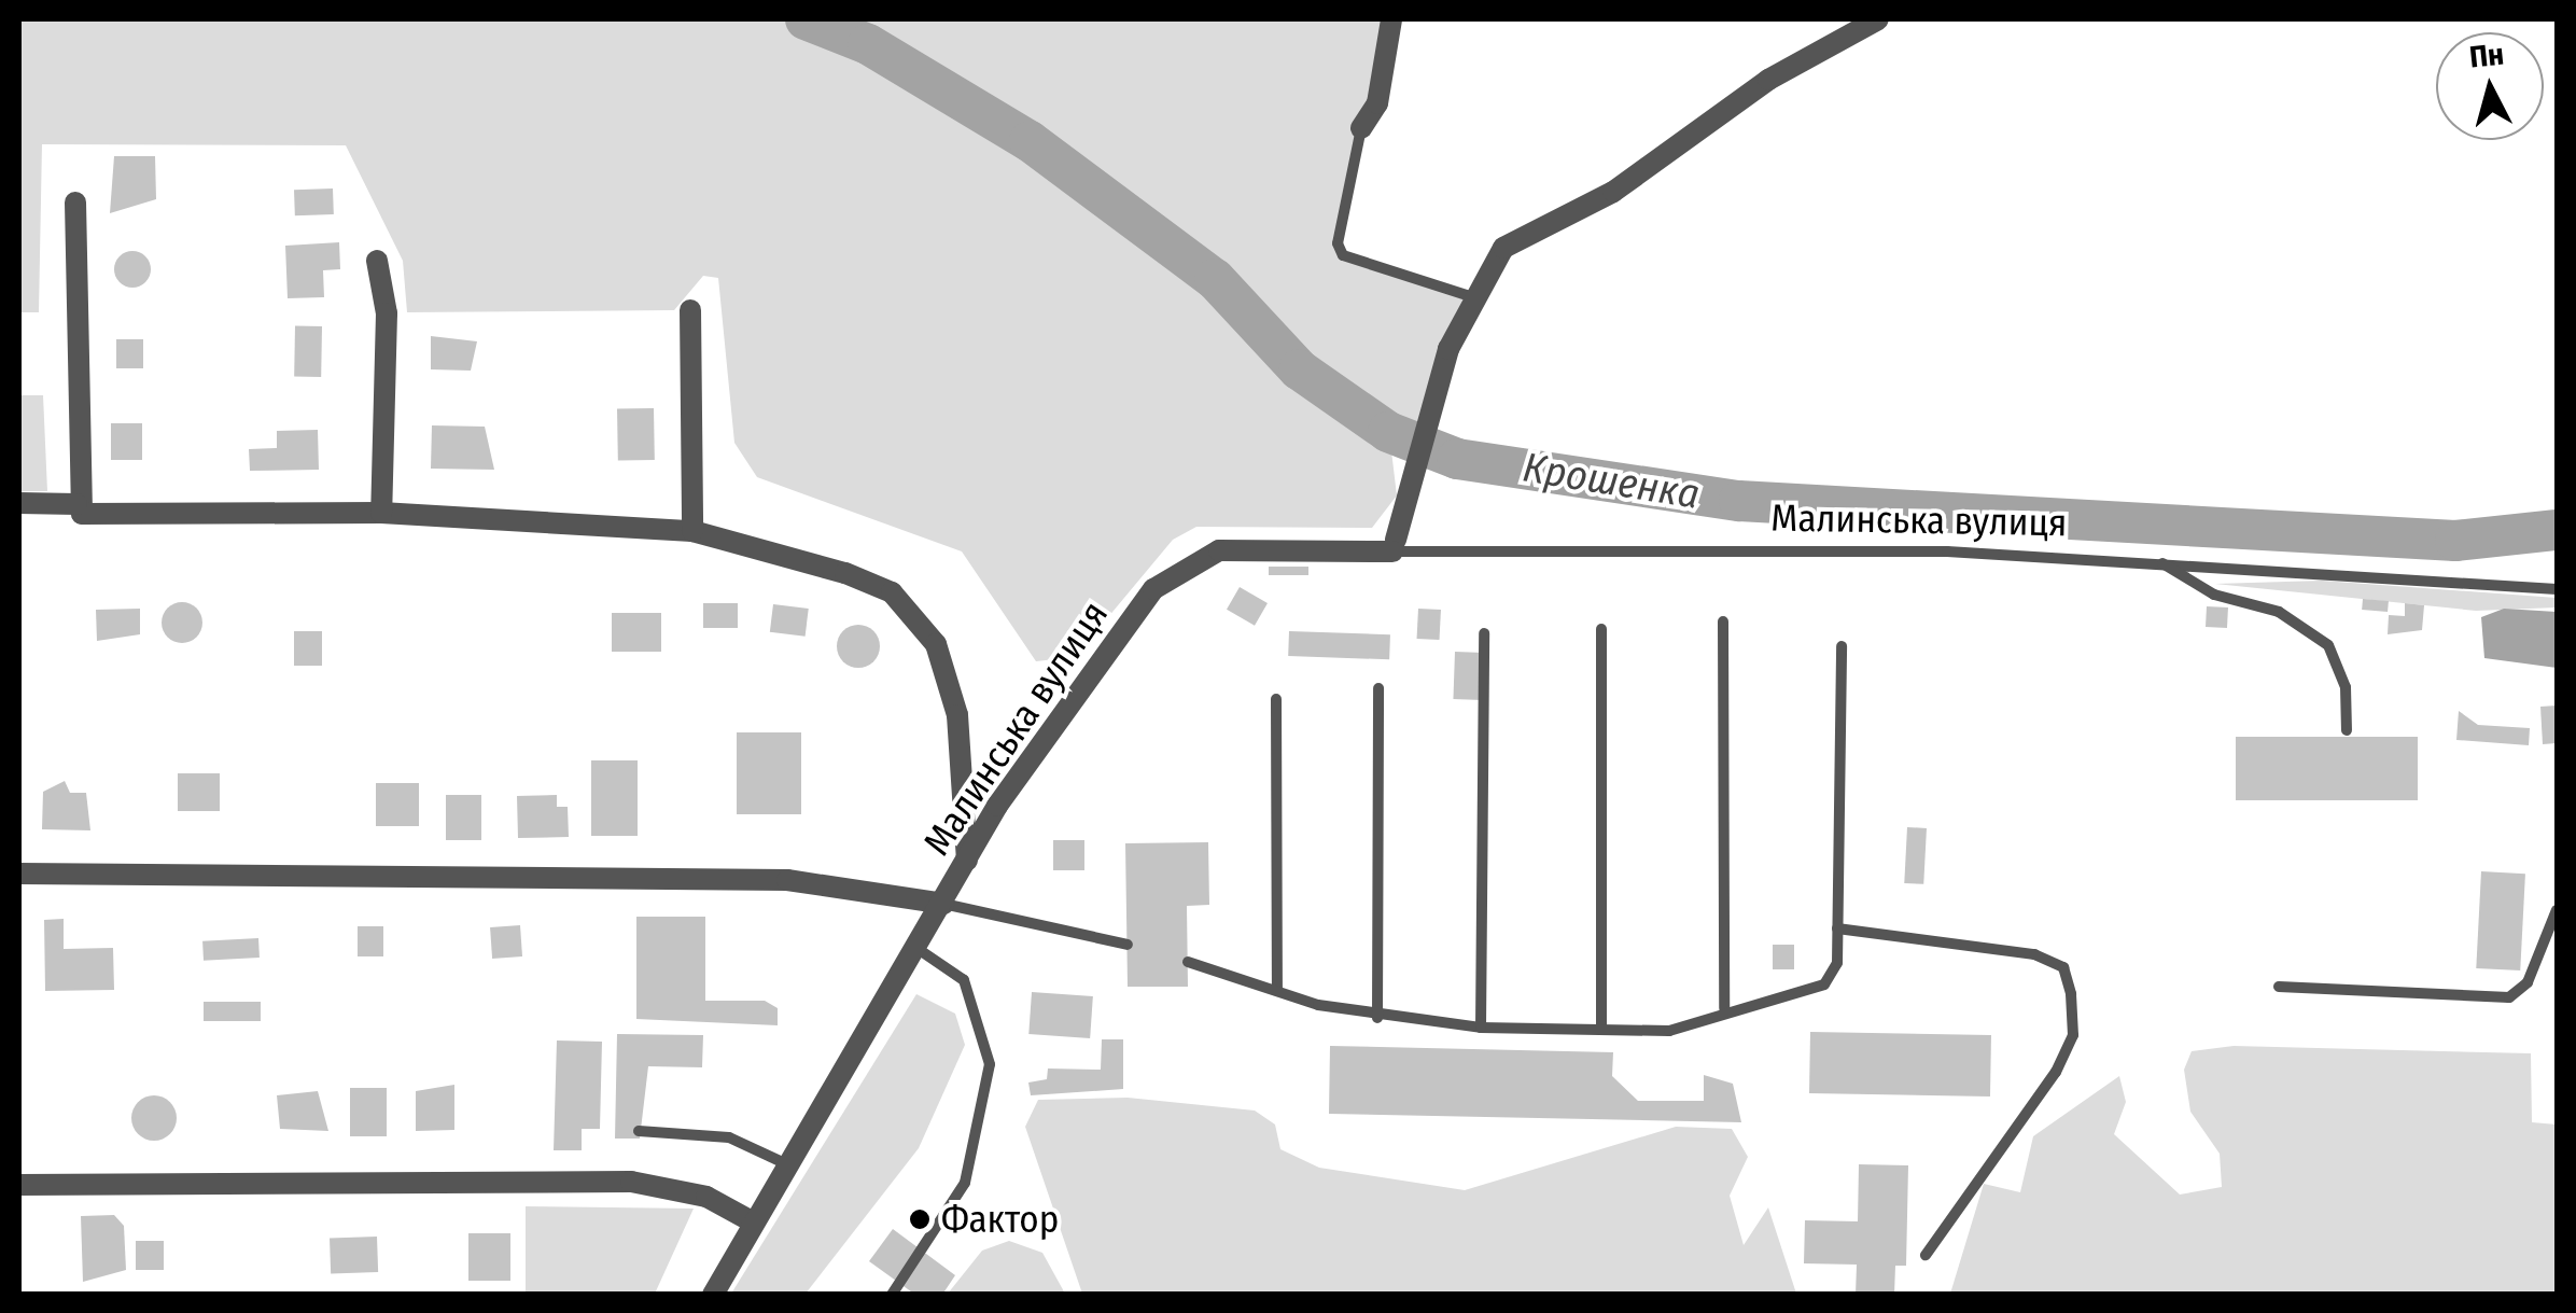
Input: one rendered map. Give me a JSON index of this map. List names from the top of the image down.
{
  "streets": {
    "street": ["Малинська вулиця"]
  },
  "water": ["Крошенка"],
  "places": ["Фактор"],
  "north": "top"
}
